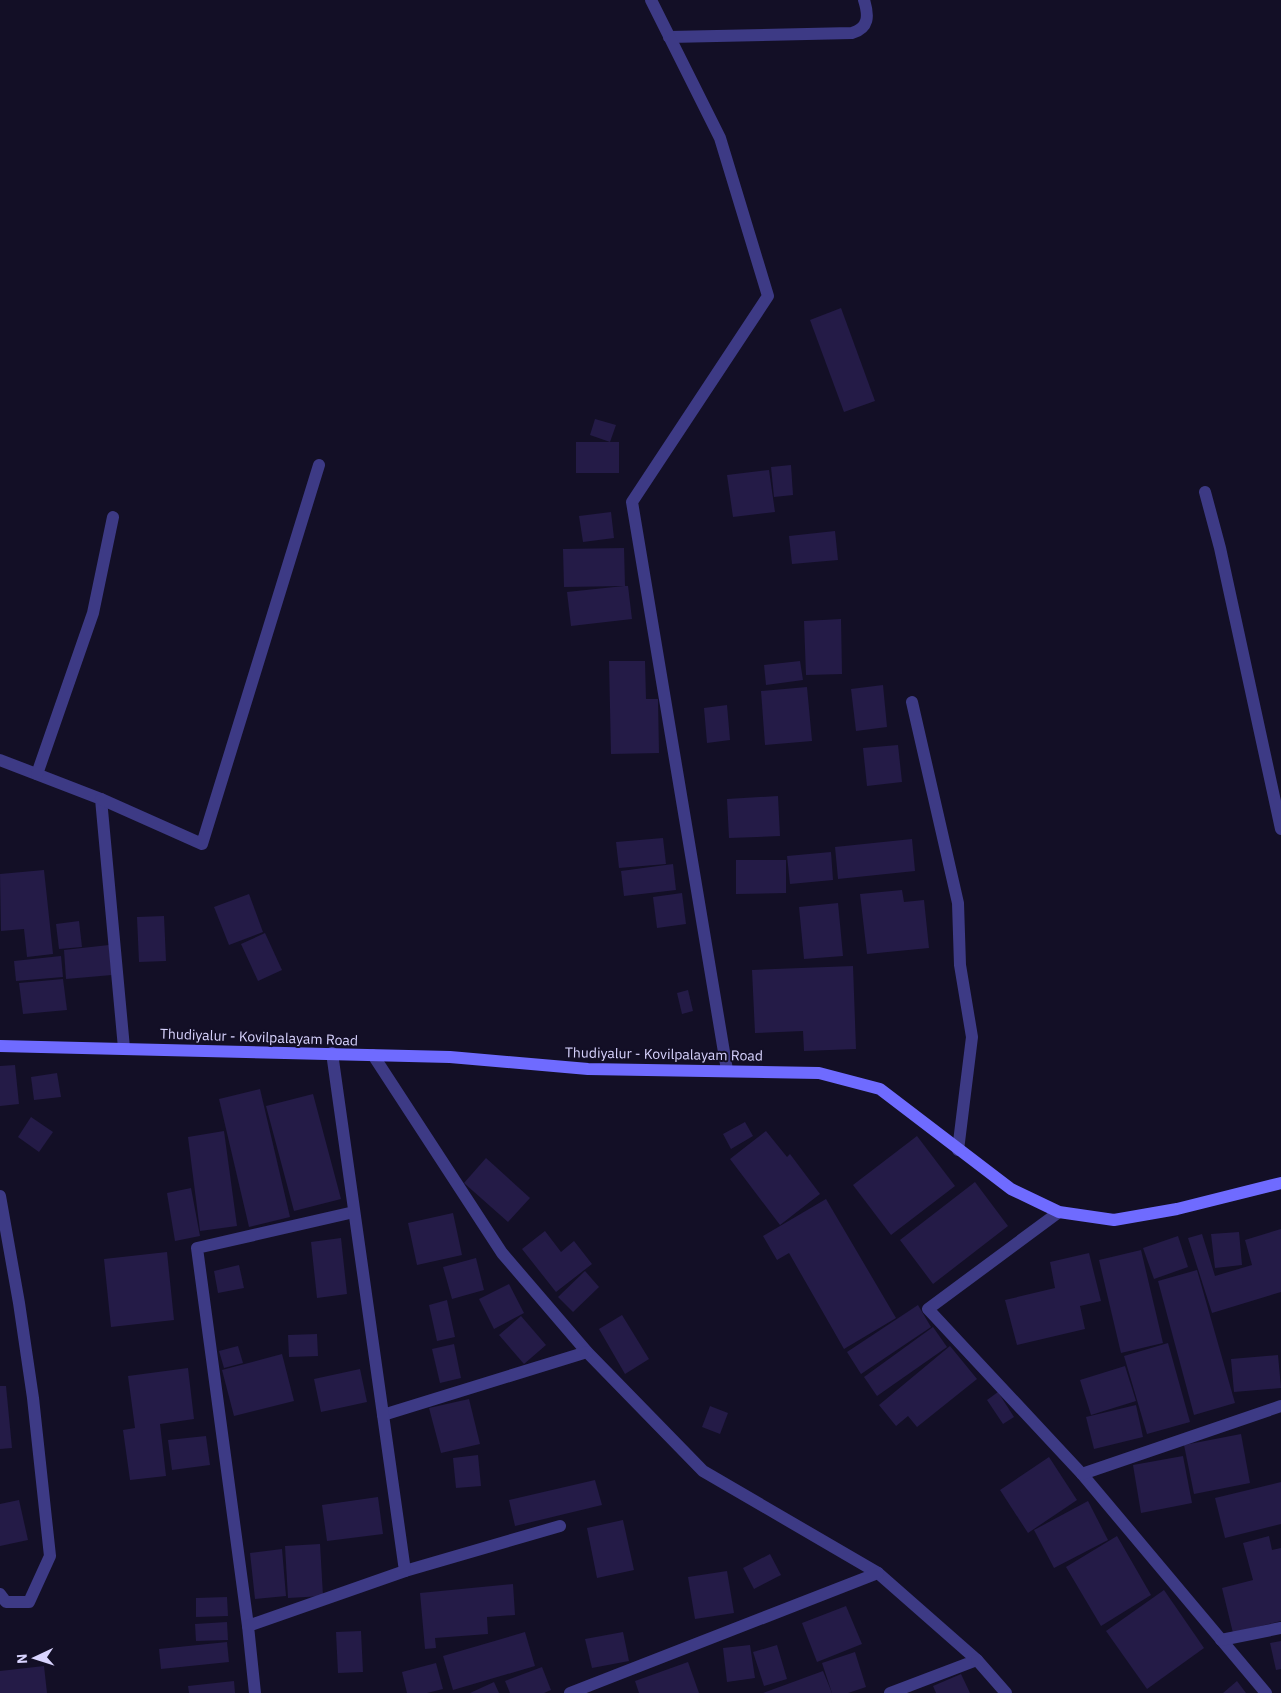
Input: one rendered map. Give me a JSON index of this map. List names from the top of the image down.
{
  "streets": {
    "main road": ["Thudiyalur - Kovilpalayam Road"]
  },
  "north": "left"
}
